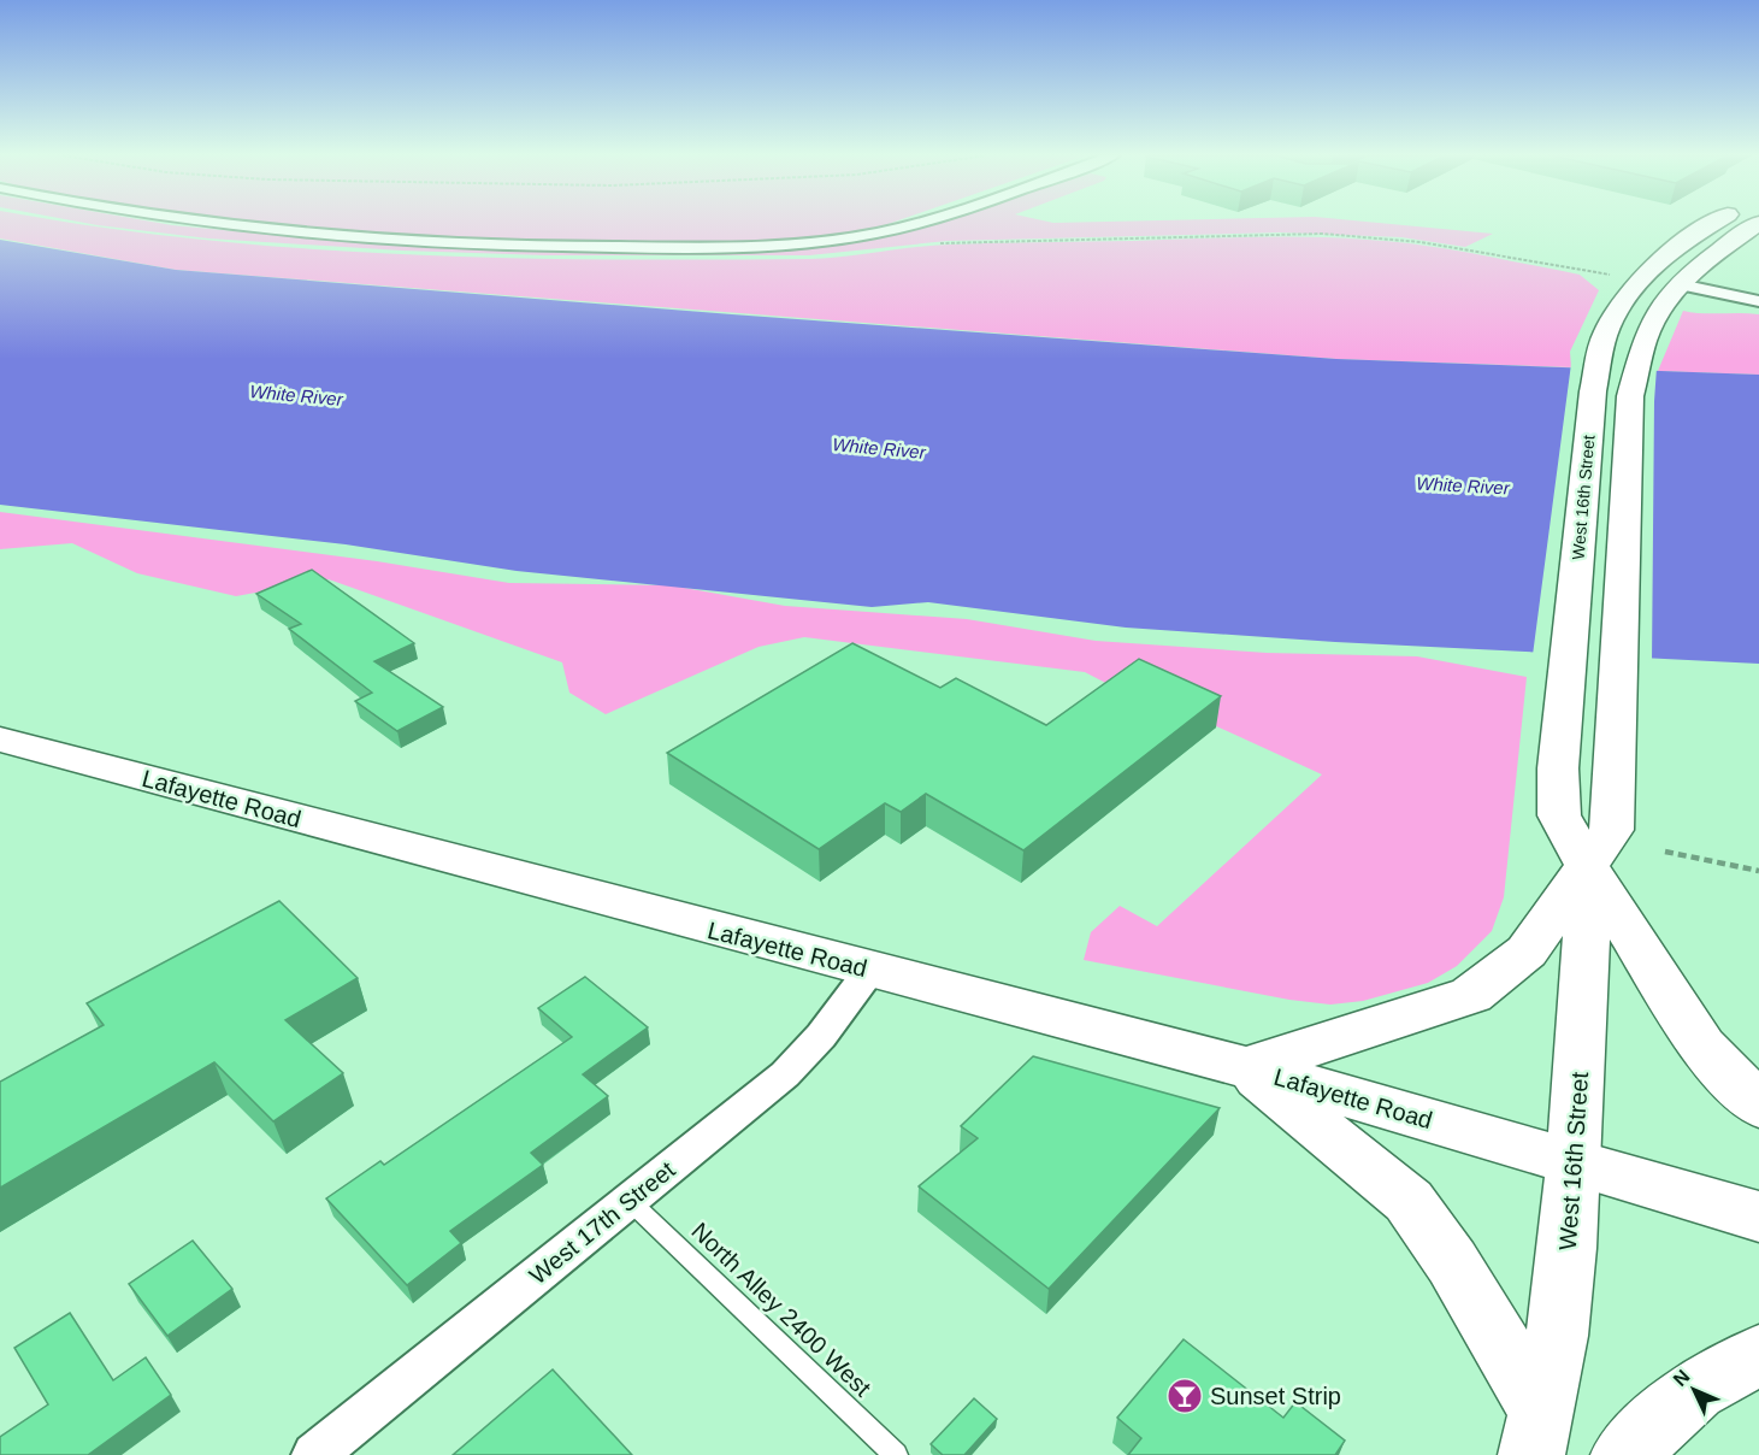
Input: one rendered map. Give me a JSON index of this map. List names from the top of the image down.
{
  "streets": {
    "main road": ["West 16th Street", "Lafayette Road"],
    "street": ["West 17th Street"],
    "lane": ["North Alley 2400 West"]
  },
  "crossings": [
    ["West 16th Street", "Lafayette Road"],
    ["Lafayette Road", "West 17th Street"],
    ["West 17th Street", "North Alley 2400 West"]
  ],
  "water": ["White River"],
  "places": {
    "bar": ["Sunset Strip"]
  },
  "north": "top left"
}
